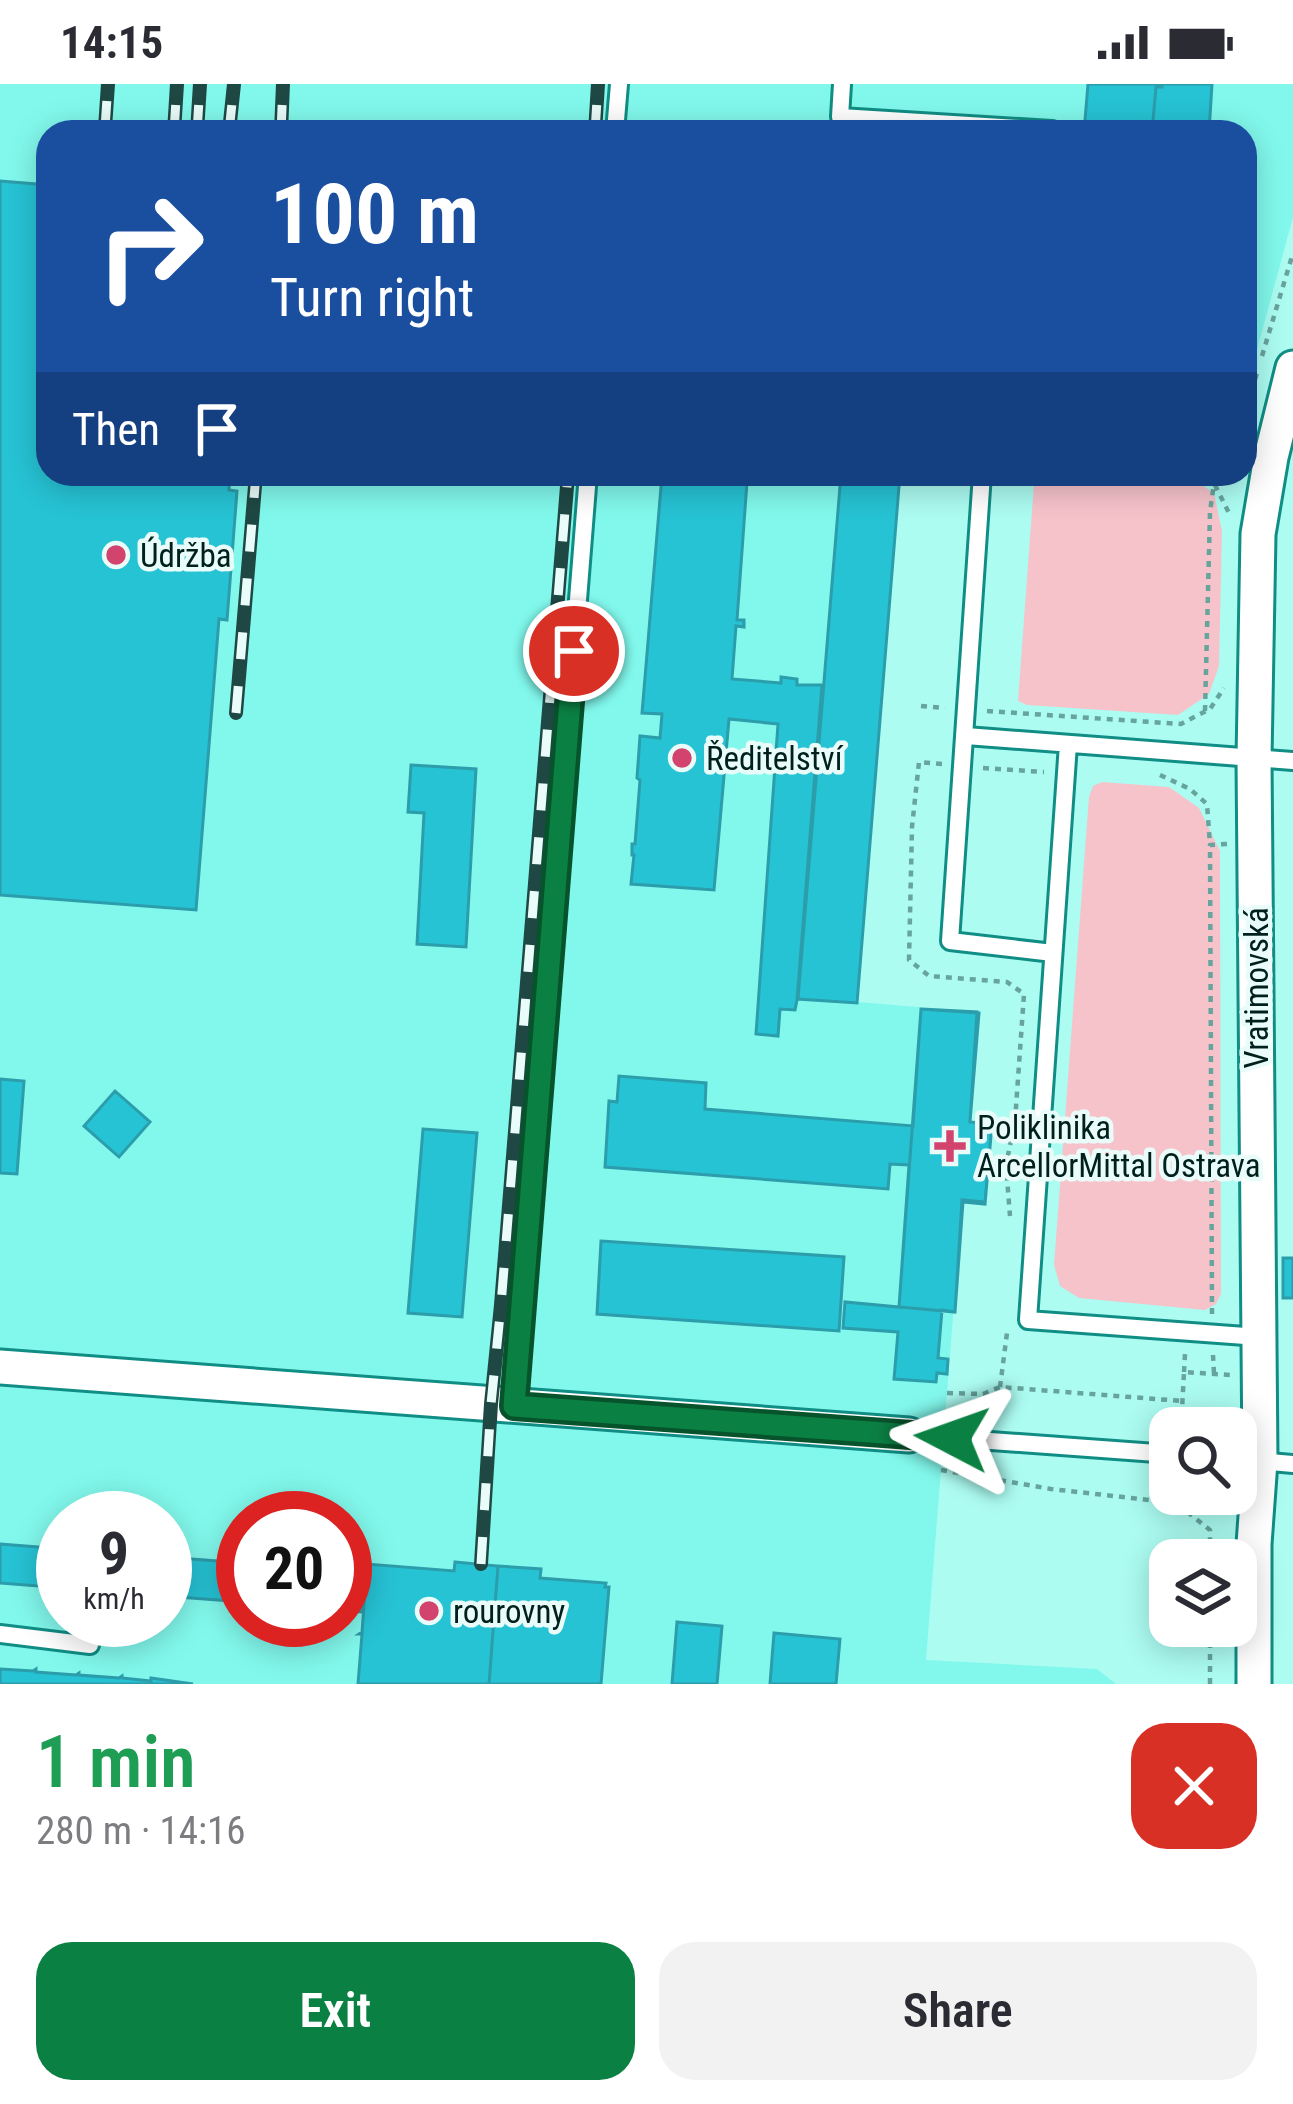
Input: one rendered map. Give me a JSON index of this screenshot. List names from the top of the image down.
{
  "streets": {
    "street": ["Vratimovská"]
  },
  "places": {
    "other": ["Údržba", "Ředitelství", "rourovny"],
    "health": ["Poliklinika ArcellorMittal Ostrava"]
  },
  "page": {
    "status": "14:15",
    "turn": ["100 m", "Turn right"],
    "then": "Then",
    "speed": "9 km/h",
    "limit": "20",
    "heading": ["1 min", "280 m · 14:16"],
    "buttons": ["Exit", "Share"]
  }
}
